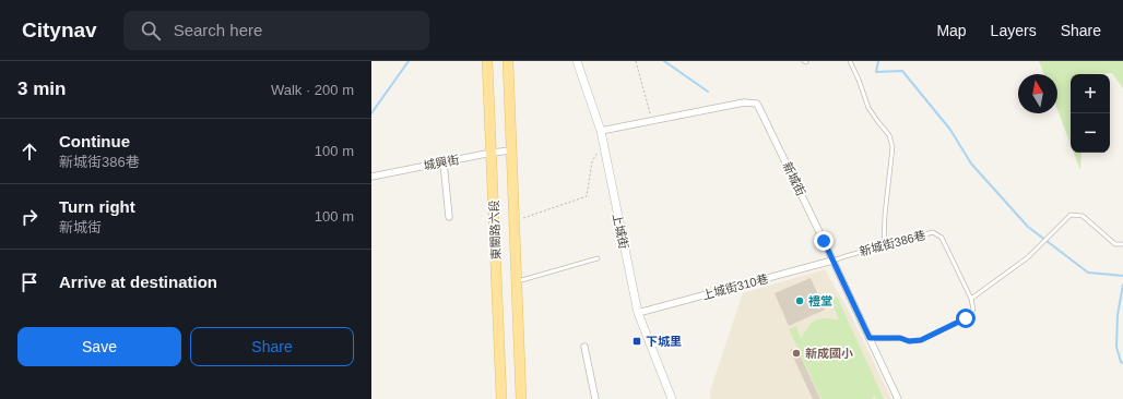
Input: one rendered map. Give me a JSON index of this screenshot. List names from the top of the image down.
{
  "streets": {
    "main road": ["東關路六段"],
    "street": [
      "城興街",
      "新城街",
      "上城街",
      "上城街310巷"
    ],
    "lane": ["新城街386巷"]
  },
  "crossings": [
    ["城興街", "東關路六段"],
    ["新城街", "上城街"],
    ["新城街", "新城街386巷"],
    ["新城街", "上城街310巷"],
    ["上城街", "上城街310巷"],
    ["新城街386巷", "上城街310巷"]
  ],
  "places": {
    "other": ["禮堂", "新成國小"],
    "transit": ["下城里"]
  },
  "north": "top",
  "page": {
    "header": "Citynav",
    "search": "Search here",
    "nav": ["Map", "Layers", "Share"],
    "heading": ["3 min", "Walk · 200 m"],
    "map_buttons": ["+", "−"],
    "list": [
      ["Continue", "新城街386巷", "100 m"],
      ["Turn right", "新城街", "100 m"],
      "Arrive at destination"
    ],
    "buttons": ["Save", "Share"]
  }
}
